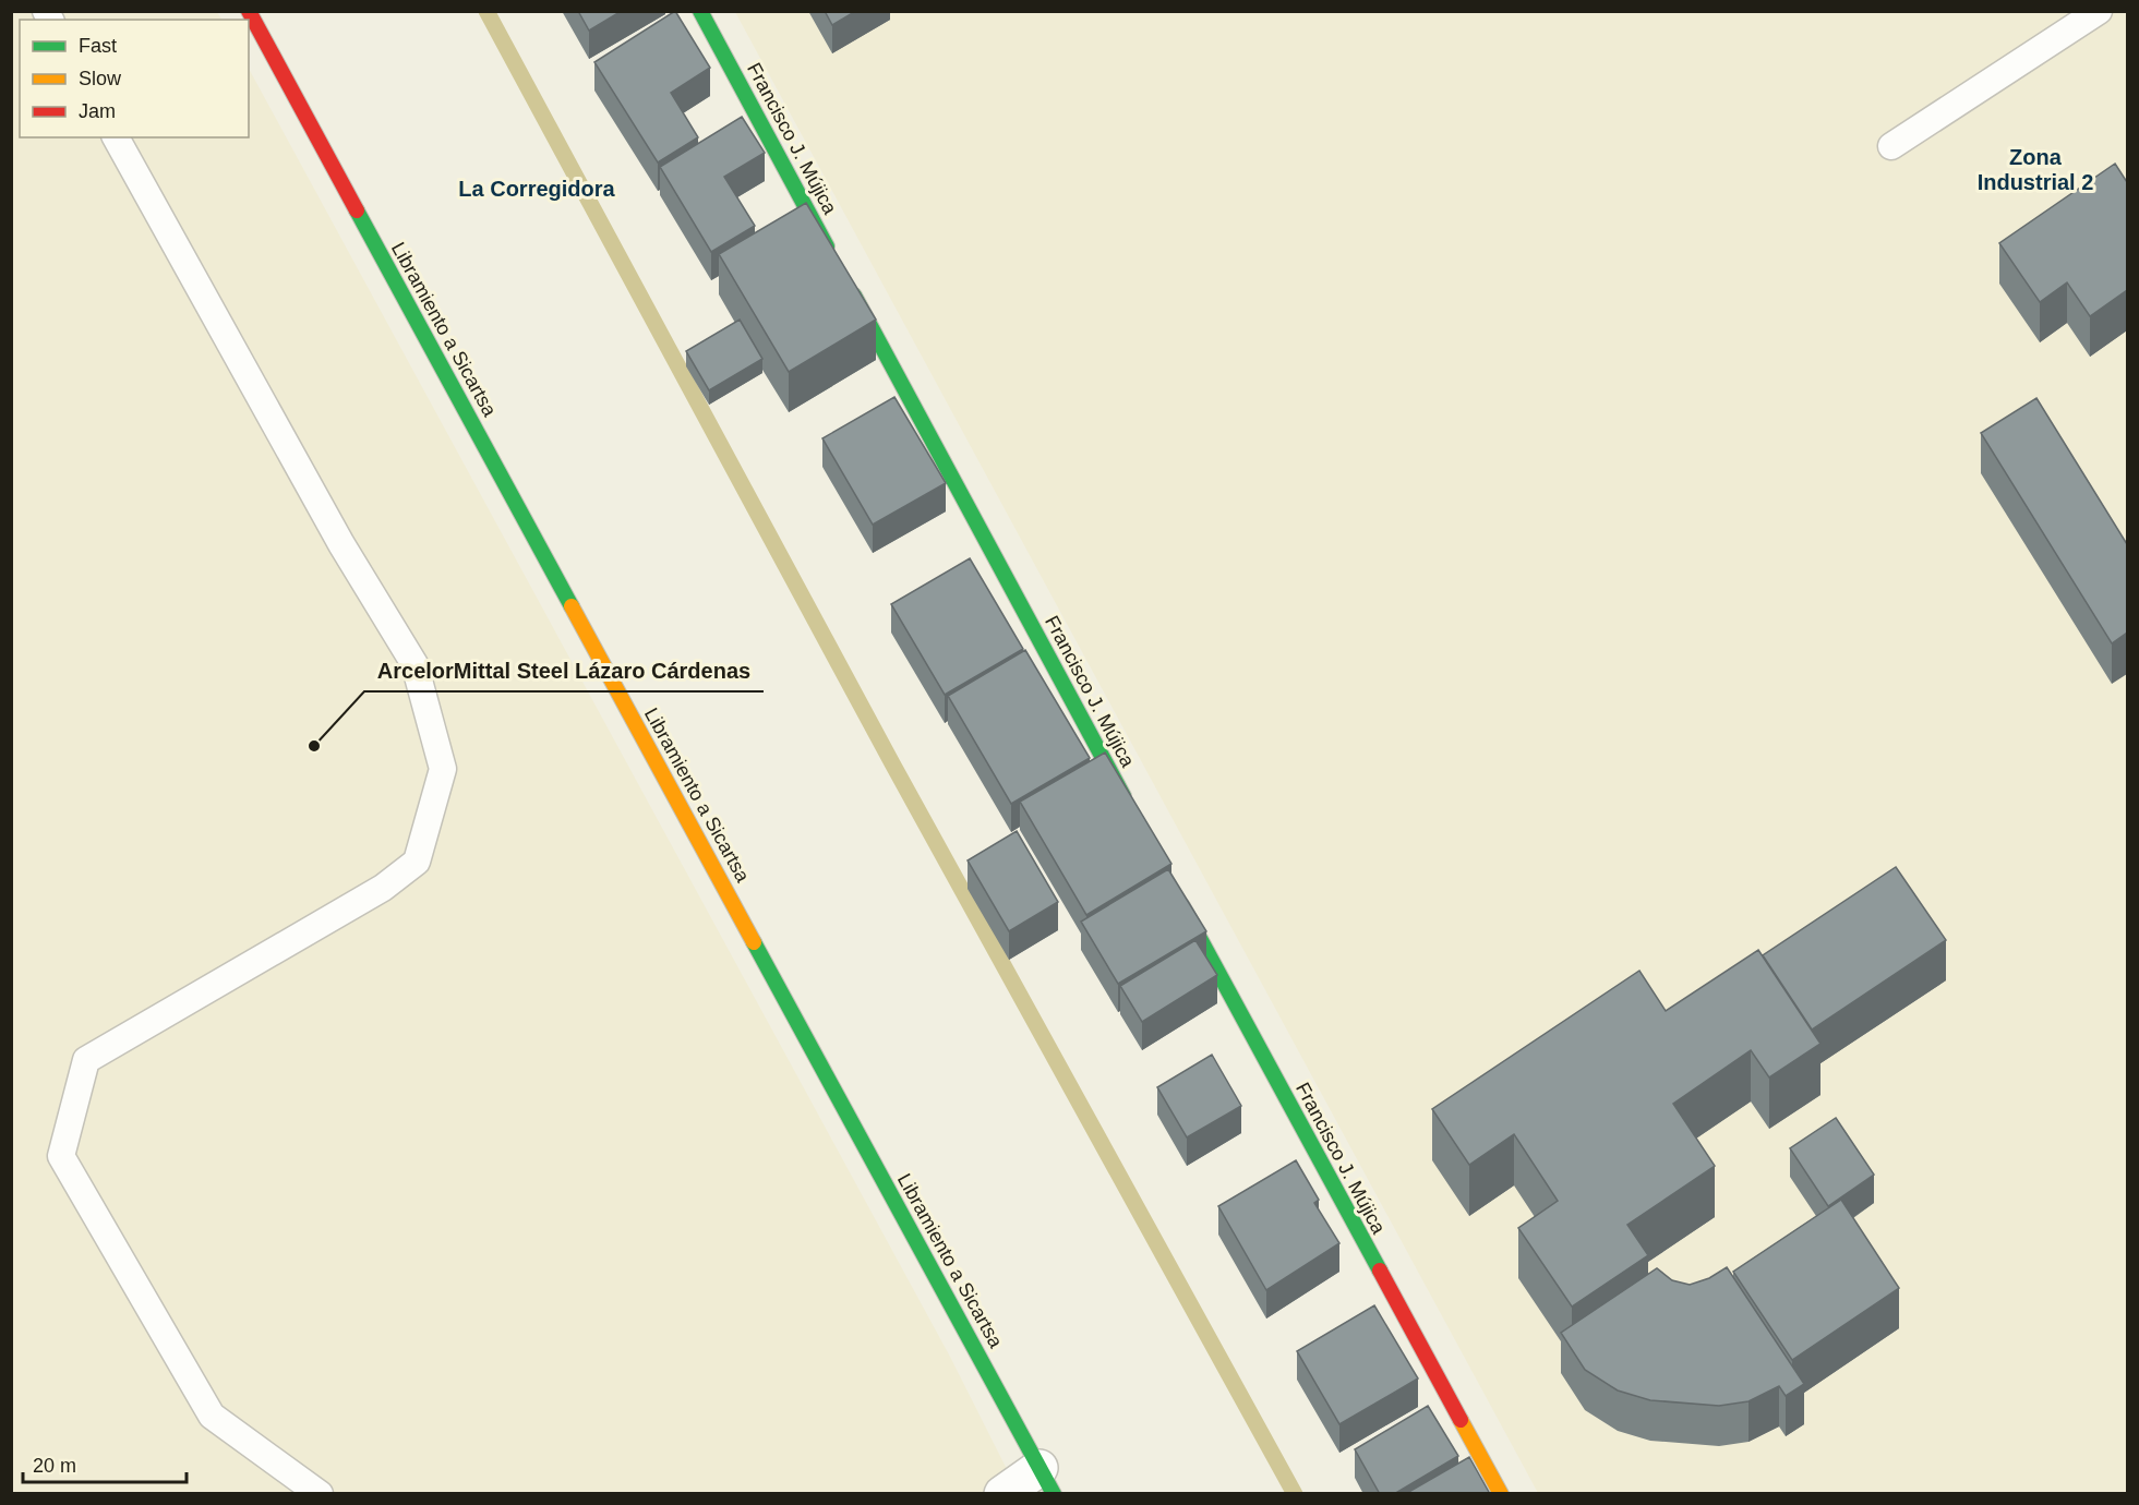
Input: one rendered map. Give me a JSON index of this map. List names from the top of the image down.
{
  "streets": {
    "main road": ["Francisco J. Mújica", "Libramiento a Sicartsa"]
  },
  "districts": ["Zona Industrial 2", "La Corregidora"],
  "places": ["ArcelorMittal Steel Lázaro Cárdenas"],
  "legend": ["Fast", "Slow", "Jam"],
  "scale_bar": "20 m"
}
